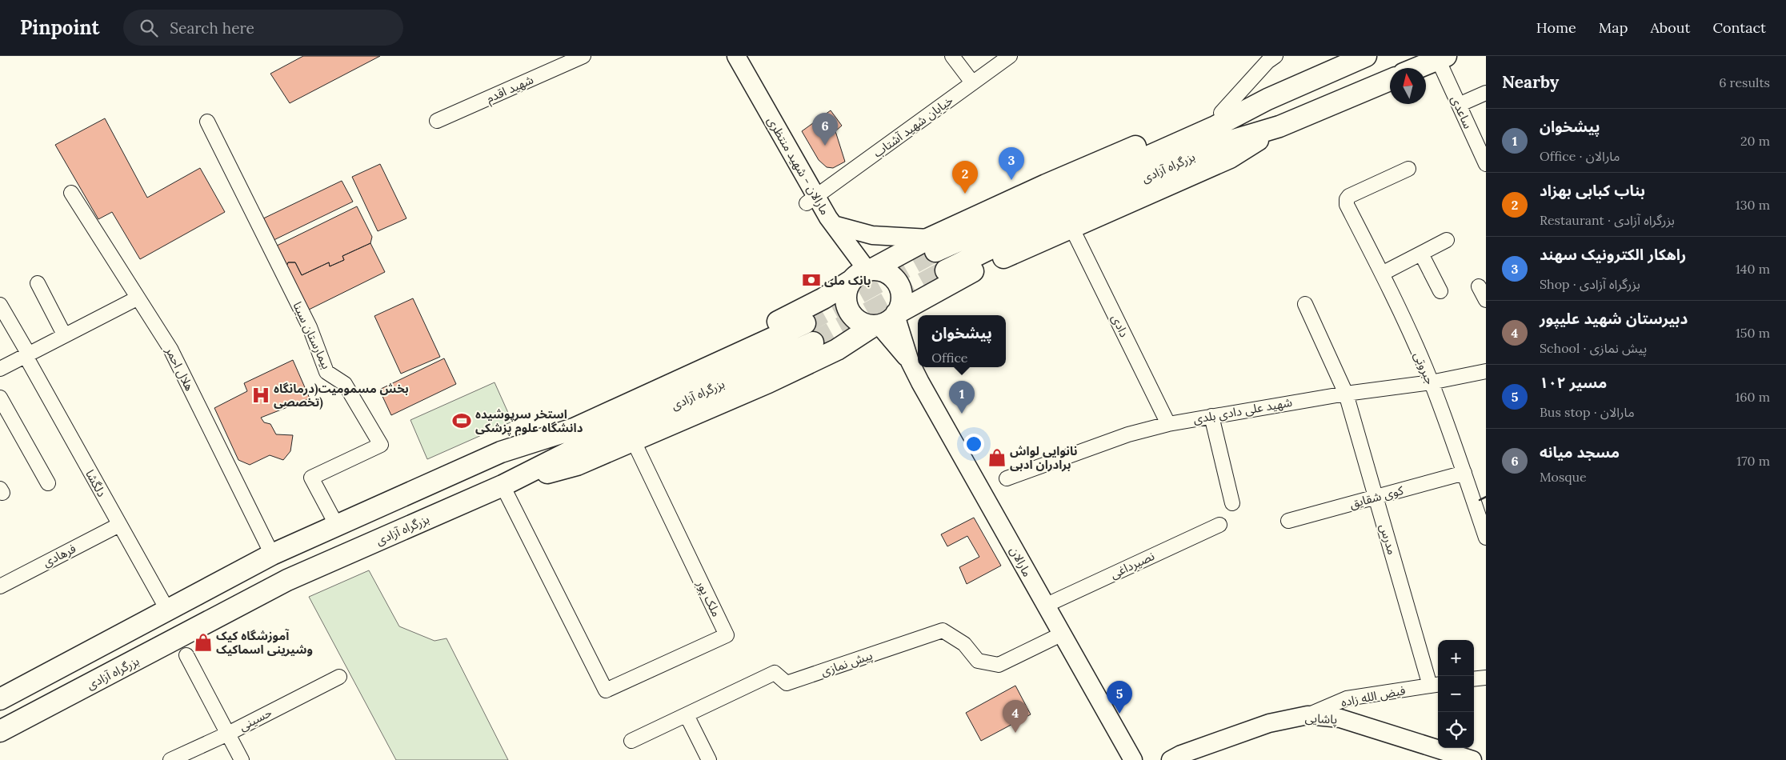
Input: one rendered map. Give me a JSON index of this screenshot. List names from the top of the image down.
{
  "streets": {
    "highway": ["بزرگراه آزادی"],
    "main road": ["مارالان - شهید منتظری", "مارالان", "پاشایی"],
    "street": [
      "شهید اقدم",
      "ساعدی",
      "خیابان شهید آشتاب",
      "دادی",
      "بیمارستان سینا",
      "جبروتی",
      "هلال احمر",
      "شهید علی دادی بلدی",
      "دلگشا",
      "کوی شقایق",
      "مدرس",
      "فرهادی",
      "نصیرداغی",
      "ملک پور",
      "پیش نمازی",
      "فیض الله زاده",
      "حسینی"
    ]
  },
  "crossings": [
    ["خیابان شهید آشتاب", "مارالان - شهید منتظری"],
    ["مارالان - شهید منتظری", "بزرگراه آزادی"],
    ["مارالان - شهید منتظری", "مارالان"],
    ["بزرگراه آزادی", "بیمارستان سینا"],
    ["بزرگراه آزادی", "هلال احمر"],
    ["بزرگراه آزادی", "دلگشا"],
    ["بزرگراه آزادی", "مارالان"],
    ["بزرگراه آزادی", "ملک پور"],
    ["دادی", "شهید علی دادی بلدی"],
    ["جبروتی", "شهید علی دادی بلدی"],
    ["جبروتی", "کوی شقایق"],
    ["شهید علی دادی بلدی", "مدرس"],
    ["دلگشا", "فرهادی"],
    ["کوی شقایق", "مدرس"],
    ["مدرس", "فیض الله زاده"],
    ["مارالان", "نصیرداغی"],
    ["مارالان", "پیش نمازی"],
    ["فیض الله زاده", "پاشایی"]
  ],
  "places": {
    "bank": ["بانک ملی"],
    "hospital": ["بخش مسمومیت(درمانگاه تخصصی)"],
    "sports": ["استخر سرپوشیده دانشگاه علوم پزشکی"],
    "shop": ["نانوایی لواش برادران ادبی", "آموزشگاه کیک وشیرینی اسماکیک"]
  },
  "north": "top",
  "page": {
    "header": "Pinpoint",
    "search": "Search here",
    "nav": [
      "Home",
      "Map",
      "About",
      "Contact"
    ],
    "heading": ["Nearby", "6 results"],
    "list": [
      {
        "mark": "1",
        "name": "پیشخوان",
        "note": "Office · مارالان",
        "value": "20 m"
      },
      {
        "mark": "2",
        "name": "بناب کبابی بهزاد",
        "note": "Restaurant · بزرگراه آزادی",
        "value": "130 m"
      },
      {
        "mark": "3",
        "name": "راهکار الکترونیک سهند",
        "note": "Shop · بزرگراه آزادی",
        "value": "140 m"
      },
      {
        "mark": "4",
        "name": "دبیرستان شهید علیپور",
        "note": "School · پیش نمازی",
        "value": "150 m"
      },
      {
        "mark": "5",
        "name": "مسیر ۱۰۲",
        "note": "Bus stop · مارالان",
        "value": "160 m"
      },
      {
        "mark": "6",
        "name": "مسجد میانه",
        "note": "Mosque",
        "value": "170 m"
      }
    ],
    "pins": [
      "6",
      "3",
      "2",
      "1",
      "5",
      "4"
    ],
    "popup": ["پیشخوان", "Office"],
    "map_buttons": ["+", "−"]
  }
}
